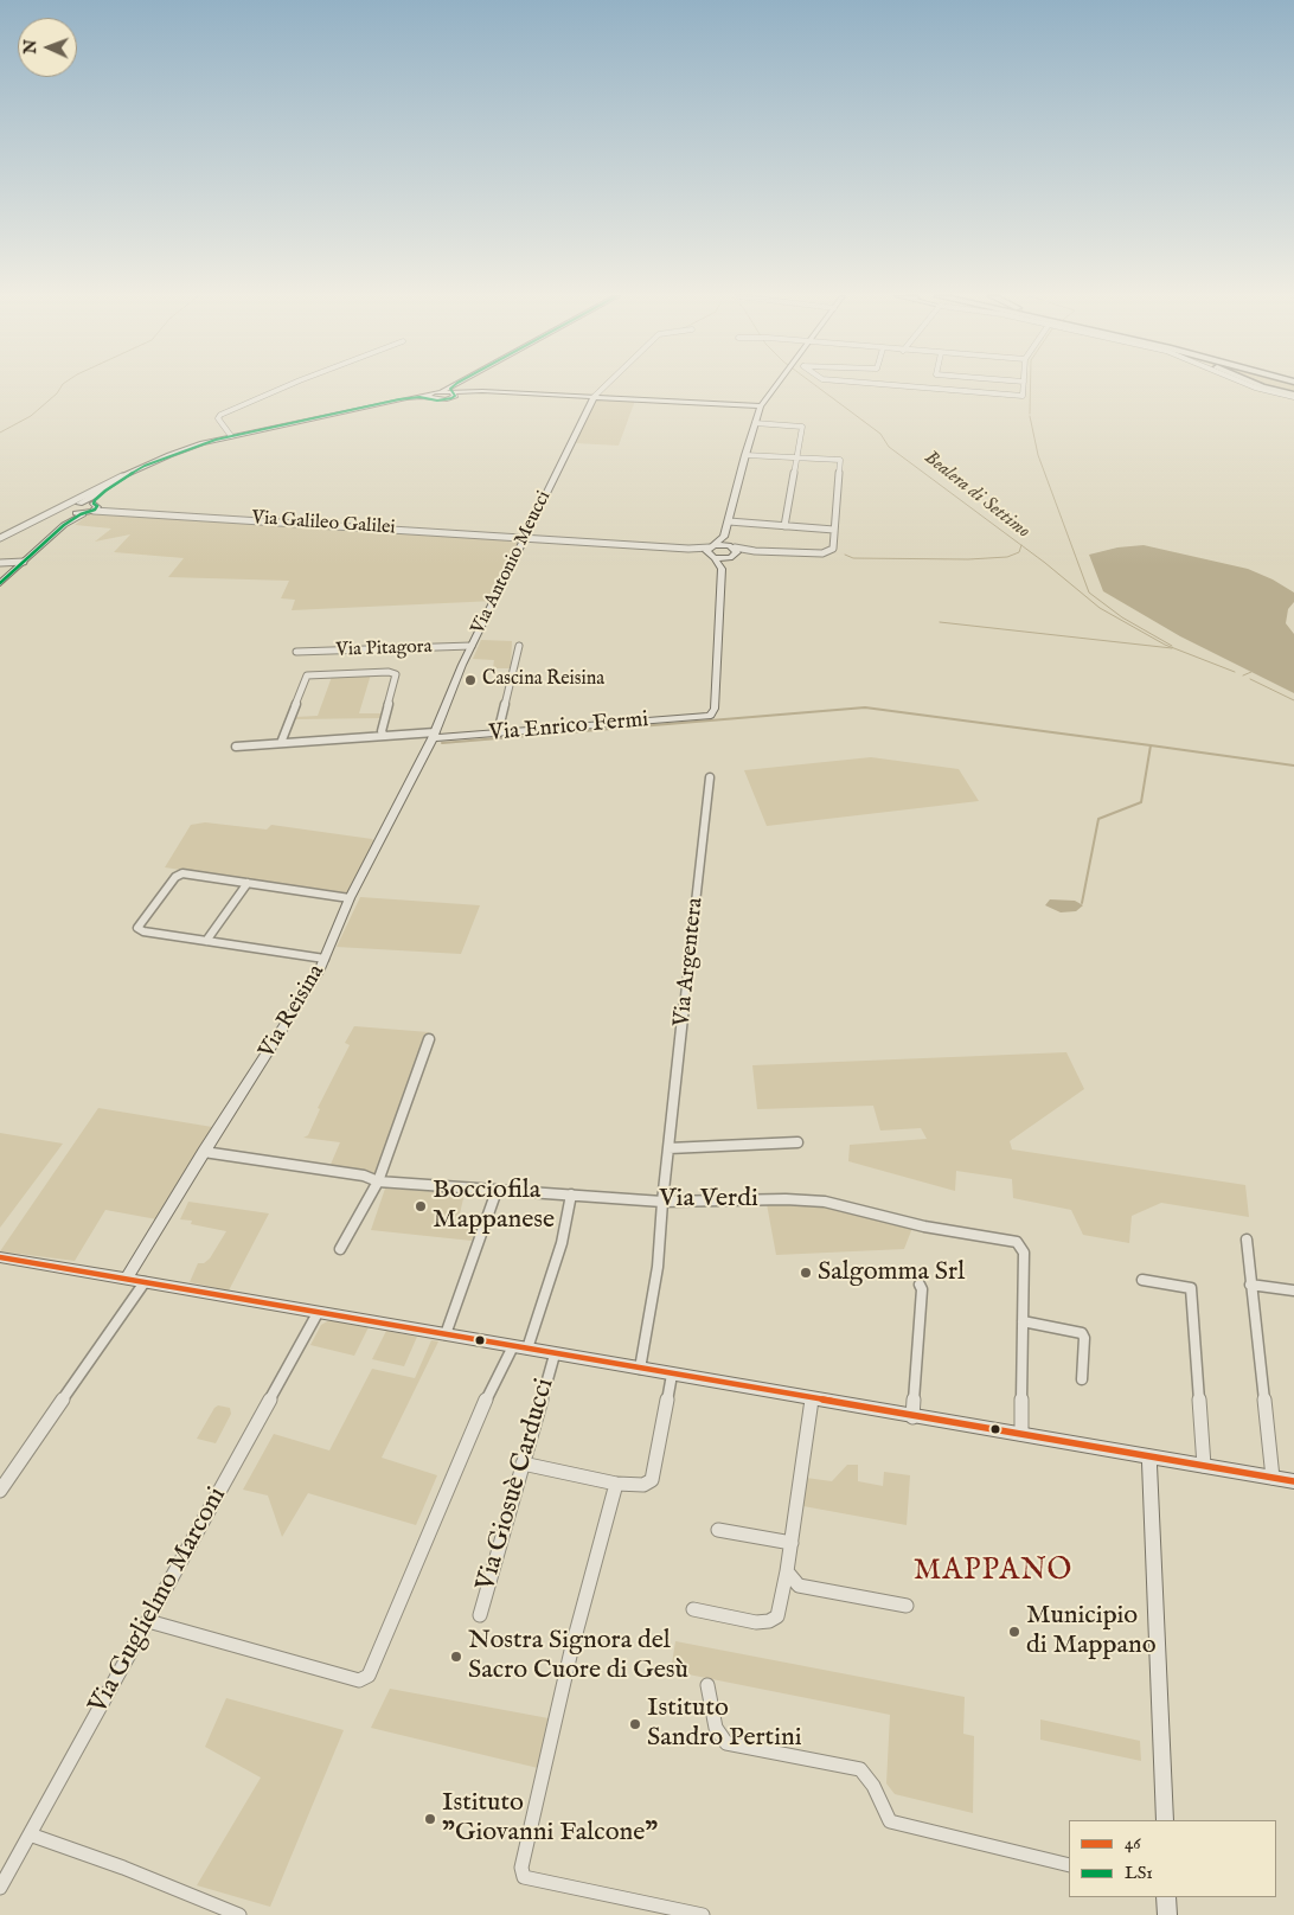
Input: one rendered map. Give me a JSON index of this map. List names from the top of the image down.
{
  "streets": {
    "street": [
      "Via Galileo Galilei",
      "Via Antonio Meucci",
      "Via Pitagora",
      "Via Enrico Fermi",
      "Via Argentera",
      "Via Reisina",
      "Via Verdi",
      "Via Giosuè Carducci",
      "Via Guglielmo Marconi"
    ]
  },
  "crossings": [
    ["Via Galileo Galilei", "Via Antonio Meucci"],
    ["Via Antonio Meucci", "Via Pitagora"],
    ["Via Antonio Meucci", "Via Enrico Fermi"],
    ["Via Antonio Meucci", "Via Reisina"],
    ["Via Enrico Fermi", "Via Reisina"],
    ["Via Argentera", "Via Verdi"],
    ["Via Reisina", "Via Verdi"]
  ],
  "districts": ["MAPPANO"],
  "water": ["Bealera di Settimo"],
  "places": [
    "Cascina Reisina",
    "Bocciofila Mappanese",
    "Salgomma Srl",
    "Municipio di Mappano",
    "Nostra Signora del Sacro Cuore di Gesù",
    "Istituto Sandro Pertini",
    "Istituto \"Giovanni Falcone\""
  ],
  "lines": ["transit line LS1", "transit line 46"],
  "legend": ["46", "LS1"],
  "north": "left"
}
